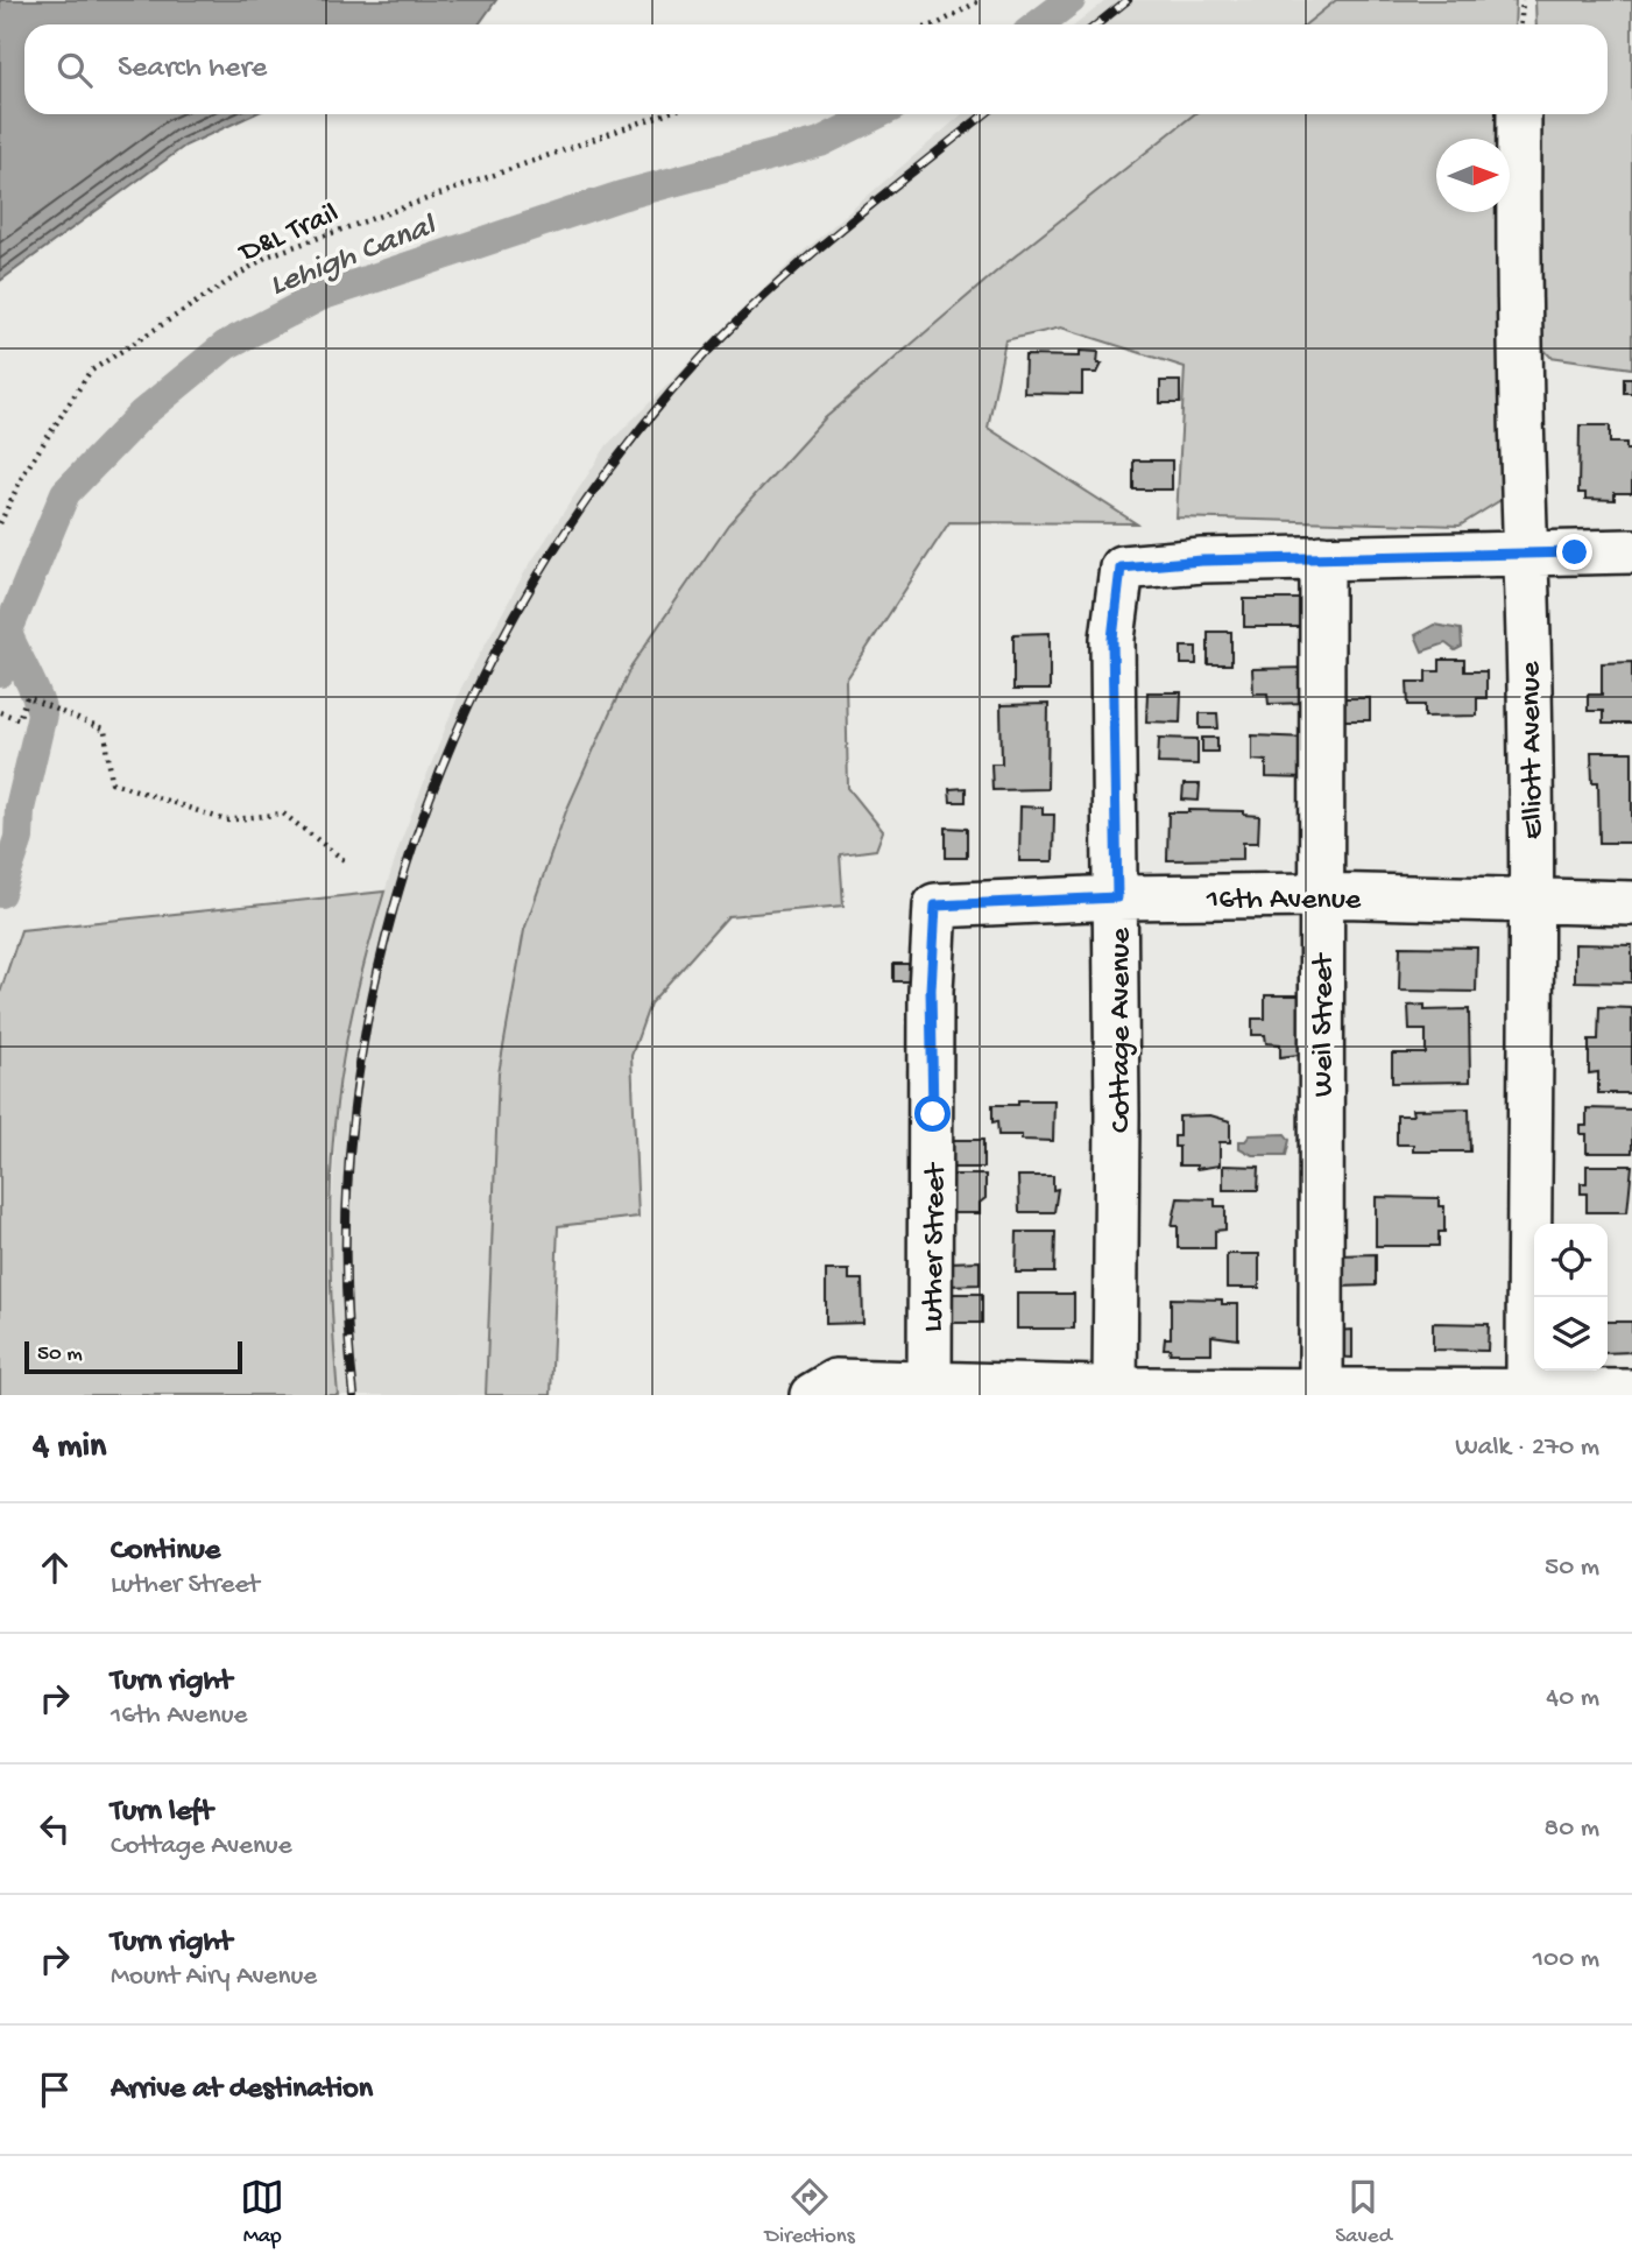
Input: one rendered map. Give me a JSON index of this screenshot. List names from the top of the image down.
{
  "streets": {
    "street": [
      "Elliott Avenue",
      "16th Avenue",
      "Weil Street",
      "Cottage Avenue",
      "Luther Street"
    ],
    "path": ["D&L Trail"]
  },
  "crossings": [
    ["Elliott Avenue", "16th Avenue"],
    ["16th Avenue", "Weil Street"],
    ["16th Avenue", "Cottage Avenue"],
    ["16th Avenue", "Luther Street"],
    ["Weil Street", "Cottage Avenue"]
  ],
  "water": ["Lehigh Canal"],
  "scale_bar": "50 m",
  "north": "right",
  "page": {
    "search": "Search here",
    "scale": "50 m",
    "heading": ["4 min", "Walk · 270 m"],
    "list": [
      ["Continue", "Luther Street", "50 m"],
      ["Turn right", "16th Avenue", "40 m"],
      ["Turn left", "Cottage Avenue", "80 m"],
      ["Turn right", "Mount Airy Avenue", "100 m"],
      "Arrive at destination"
    ],
    "nav": ["Map", "Directions", "Saved"]
  }
}
